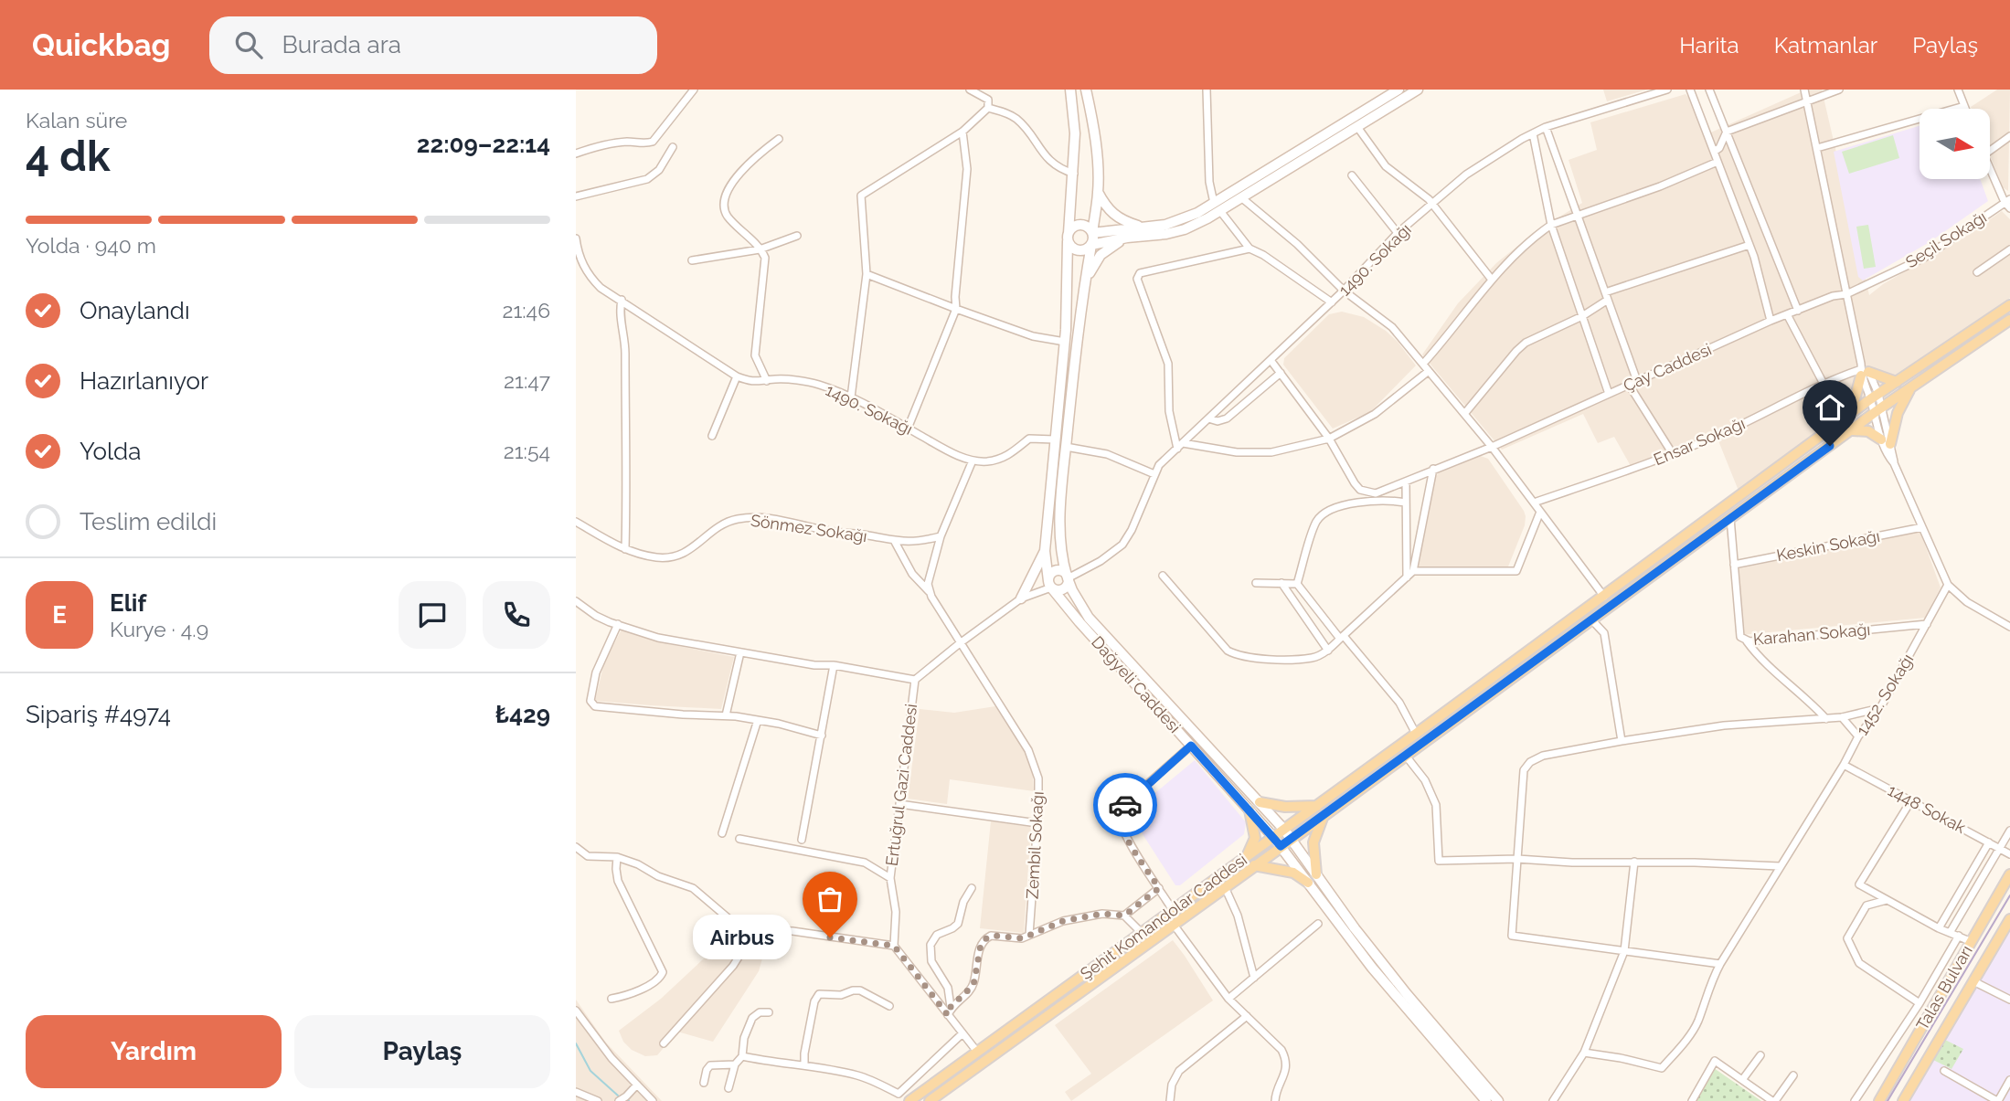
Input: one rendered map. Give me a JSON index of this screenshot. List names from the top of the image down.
{
  "streets": {
    "main road": ["Şehit Komandolar Caddesi", "Talas Bulvarı"],
    "street": [
      "Seçil Sokağı",
      "1490. Sokağı",
      "Çay Caddesi",
      "Ensar Sokağı",
      "Sönmez Sokağı",
      "Keskin Sokağı",
      "Karahan Sokağı",
      "Dağyeli Caddesi",
      "1452. Sokağı",
      "Ertuğrul Gazi Caddesi",
      "1448 Sokak",
      "Zembil Sokağı"
    ]
  },
  "crossings": [
    ["Seçil Sokağı", "Çay Caddesi"],
    ["1490. Sokağı", "Çay Caddesi"],
    ["1490. Sokağı", "Dağyeli Caddesi"],
    ["Sönmez Sokağı", "Zembil Sokağı"],
    ["Keskin Sokağı", "Karahan Sokağı"],
    ["Karahan Sokağı", "1452. Sokağı"],
    ["Karahan Sokağı", "Şehit Komandolar Caddesi"],
    ["Dağyeli Caddesi", "Şehit Komandolar Caddesi"],
    ["1452. Sokağı", "1448 Sokak"]
  ],
  "places": ["Airbus"],
  "north": "right",
  "page": {
    "header": "Quickbag",
    "search": "Burada ara",
    "nav": ["Harita", "Katmanlar", "Paylaş"],
    "heading": ["4 dk", "Kalan süre", "22:09–22:14"],
    "panel": [
      "Elif",
      "Kurye · 4.9",
      "Sipariş #4974",
      "₺429"
    ],
    "bar": "Yolda · 940 m",
    "list": [
      ["Onaylandı", "21:46"],
      ["Hazırlanıyor", "21:47"],
      ["Yolda", "21:54"],
      "Teslim edildi"
    ],
    "round": "E",
    "bubble": "Airbus",
    "buttons": ["Yardım", "Paylaş"]
  }
}
